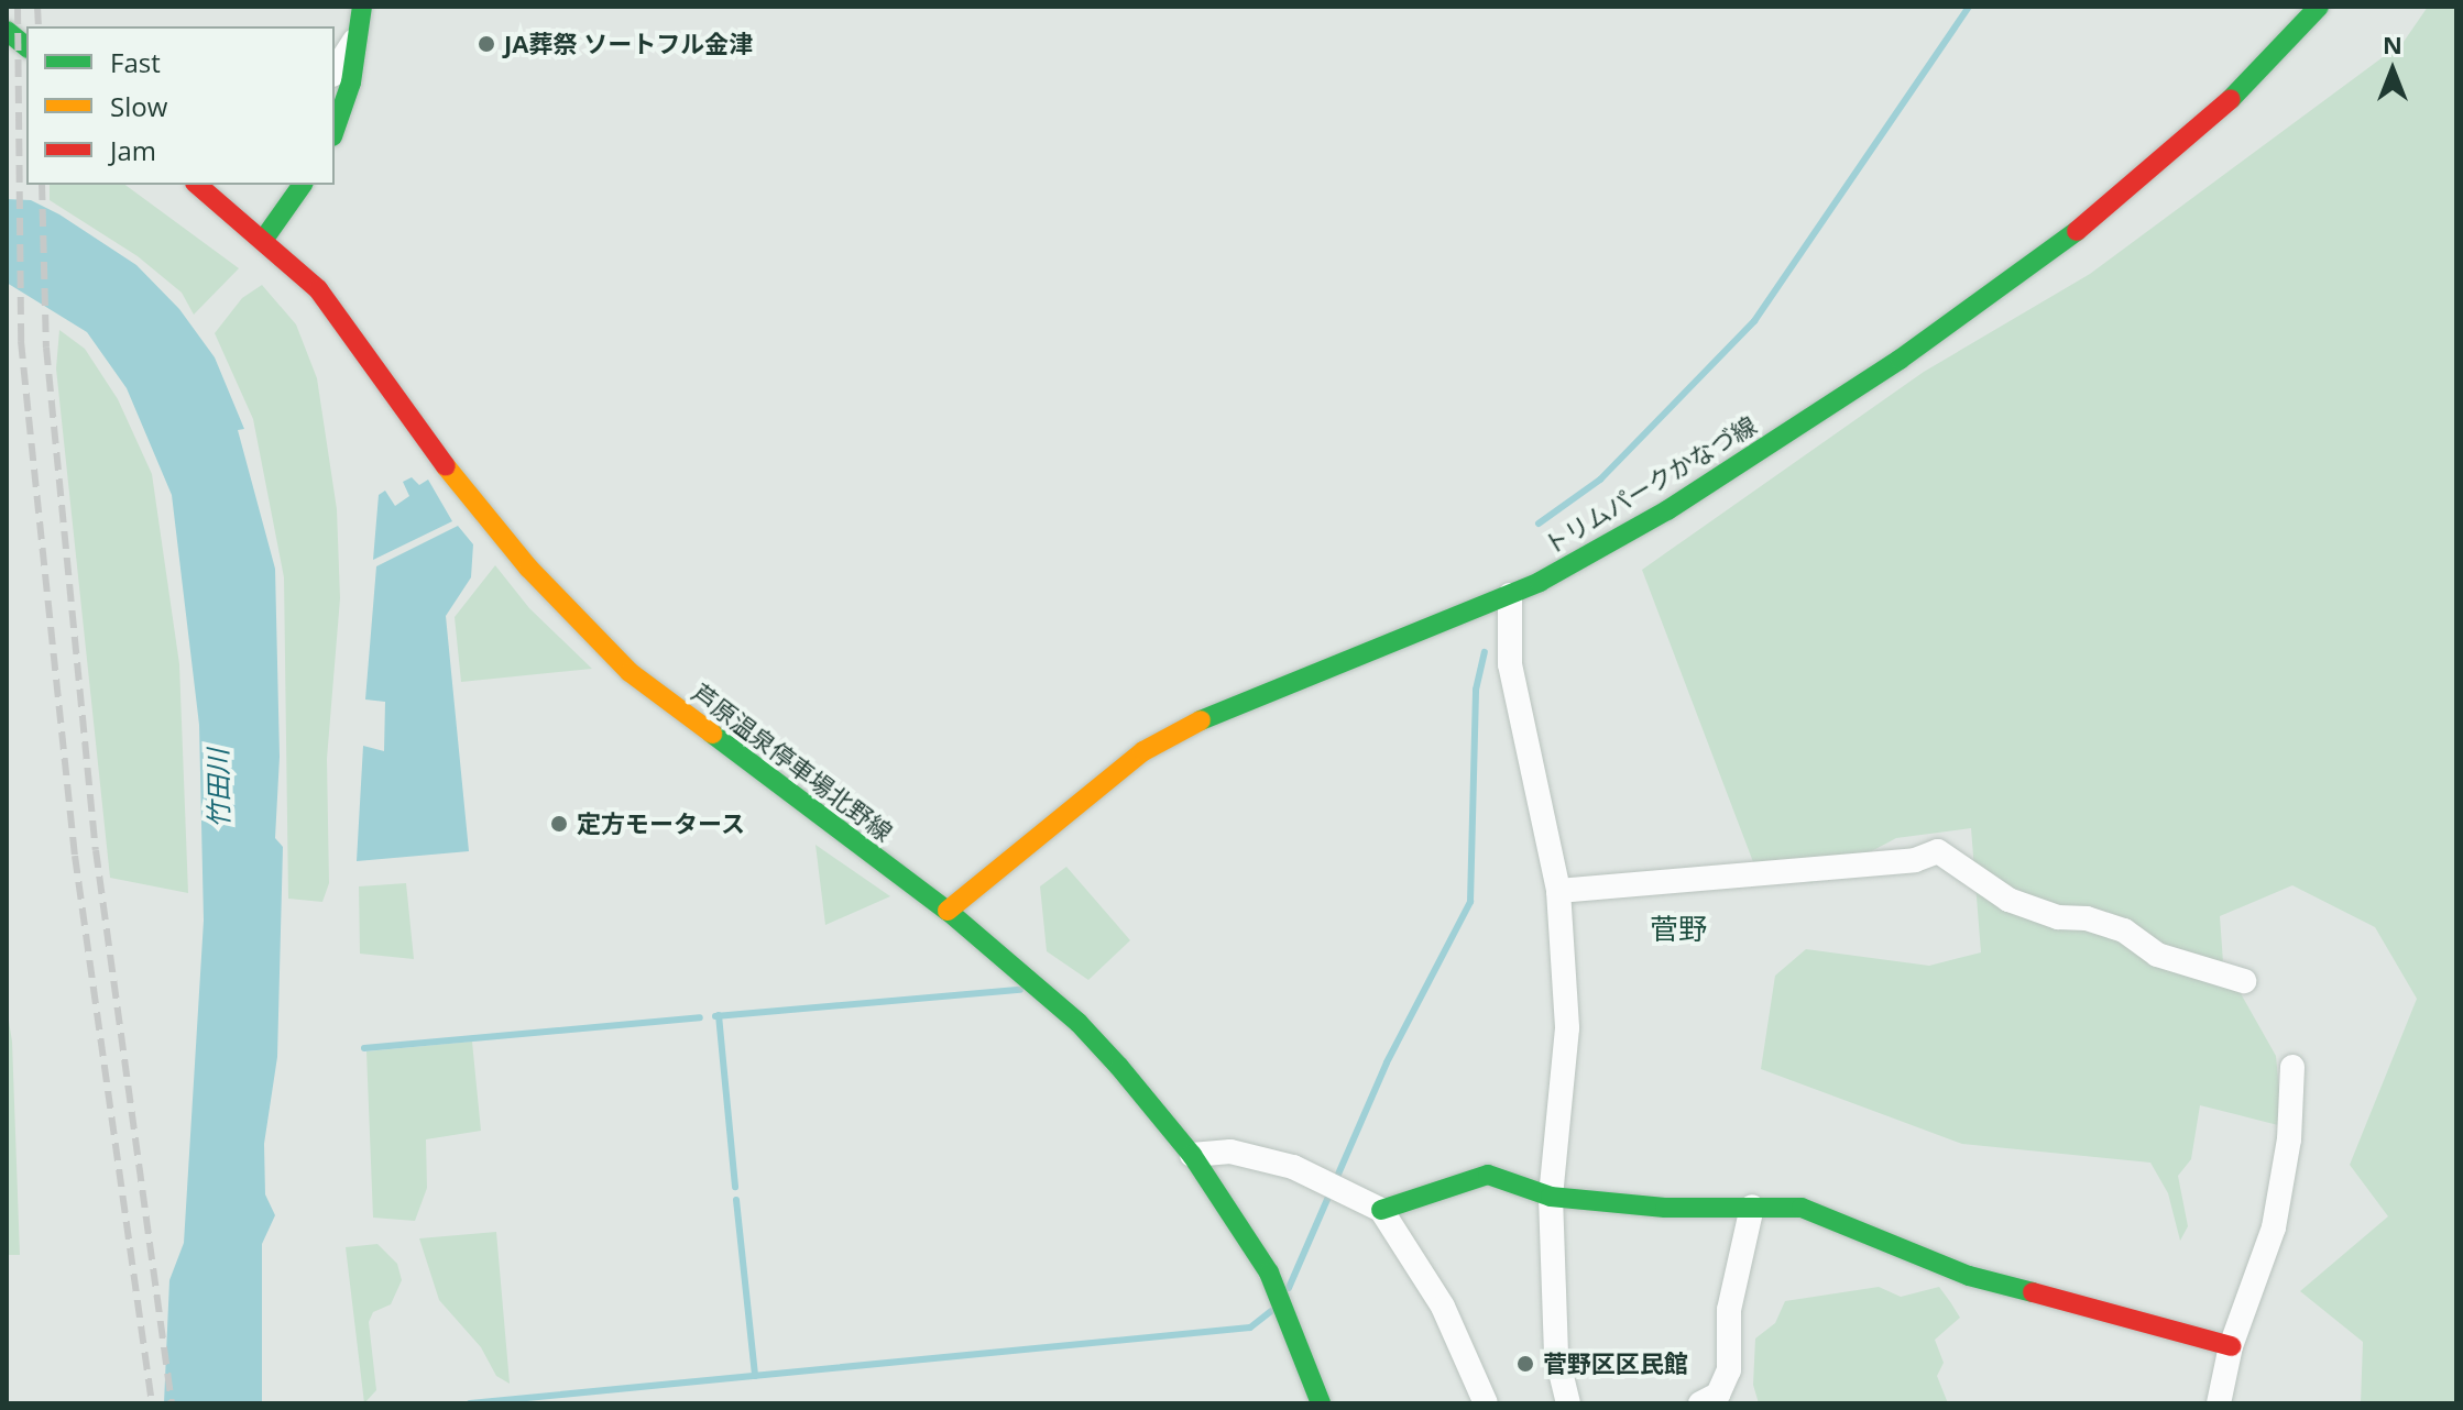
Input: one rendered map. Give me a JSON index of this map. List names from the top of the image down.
{
  "streets": {
    "main road": ["トリムパークかなづ線", "芦原温泉停車場北野線"]
  },
  "crossings": [
    ["トリムパークかなづ線", "芦原温泉停車場北野線"]
  ],
  "districts": ["菅野"],
  "water": ["竹田川"],
  "places": ["JA葬祭 ソートフル金津", "定方モータース", "菅野区区民館"],
  "legend": ["Fast", "Slow", "Jam"],
  "north": "top"
}
